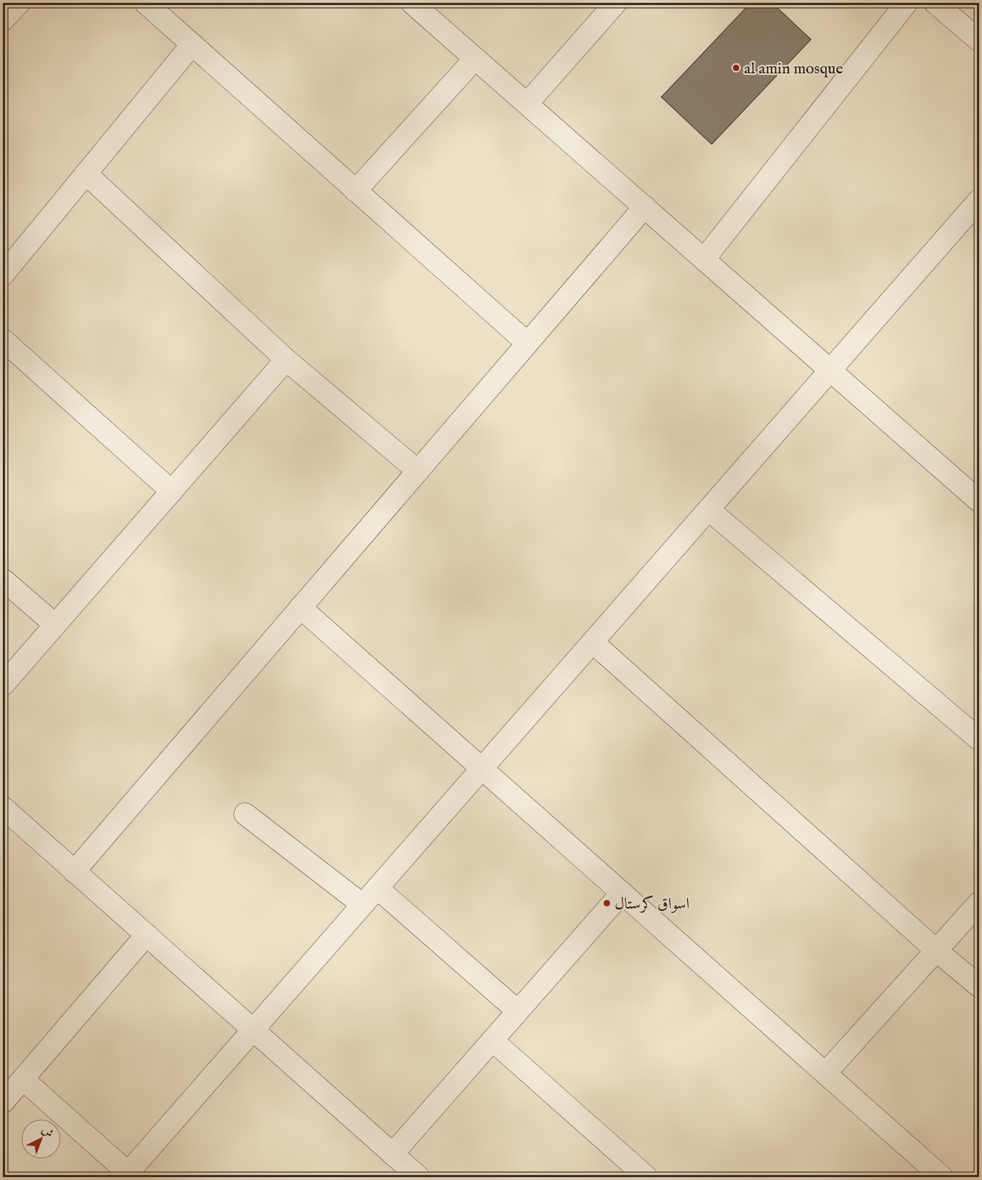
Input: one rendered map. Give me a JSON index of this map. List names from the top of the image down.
{
  "places": ["al amin mosque", "اسواق كرستال"],
  "north": "top right"
}
